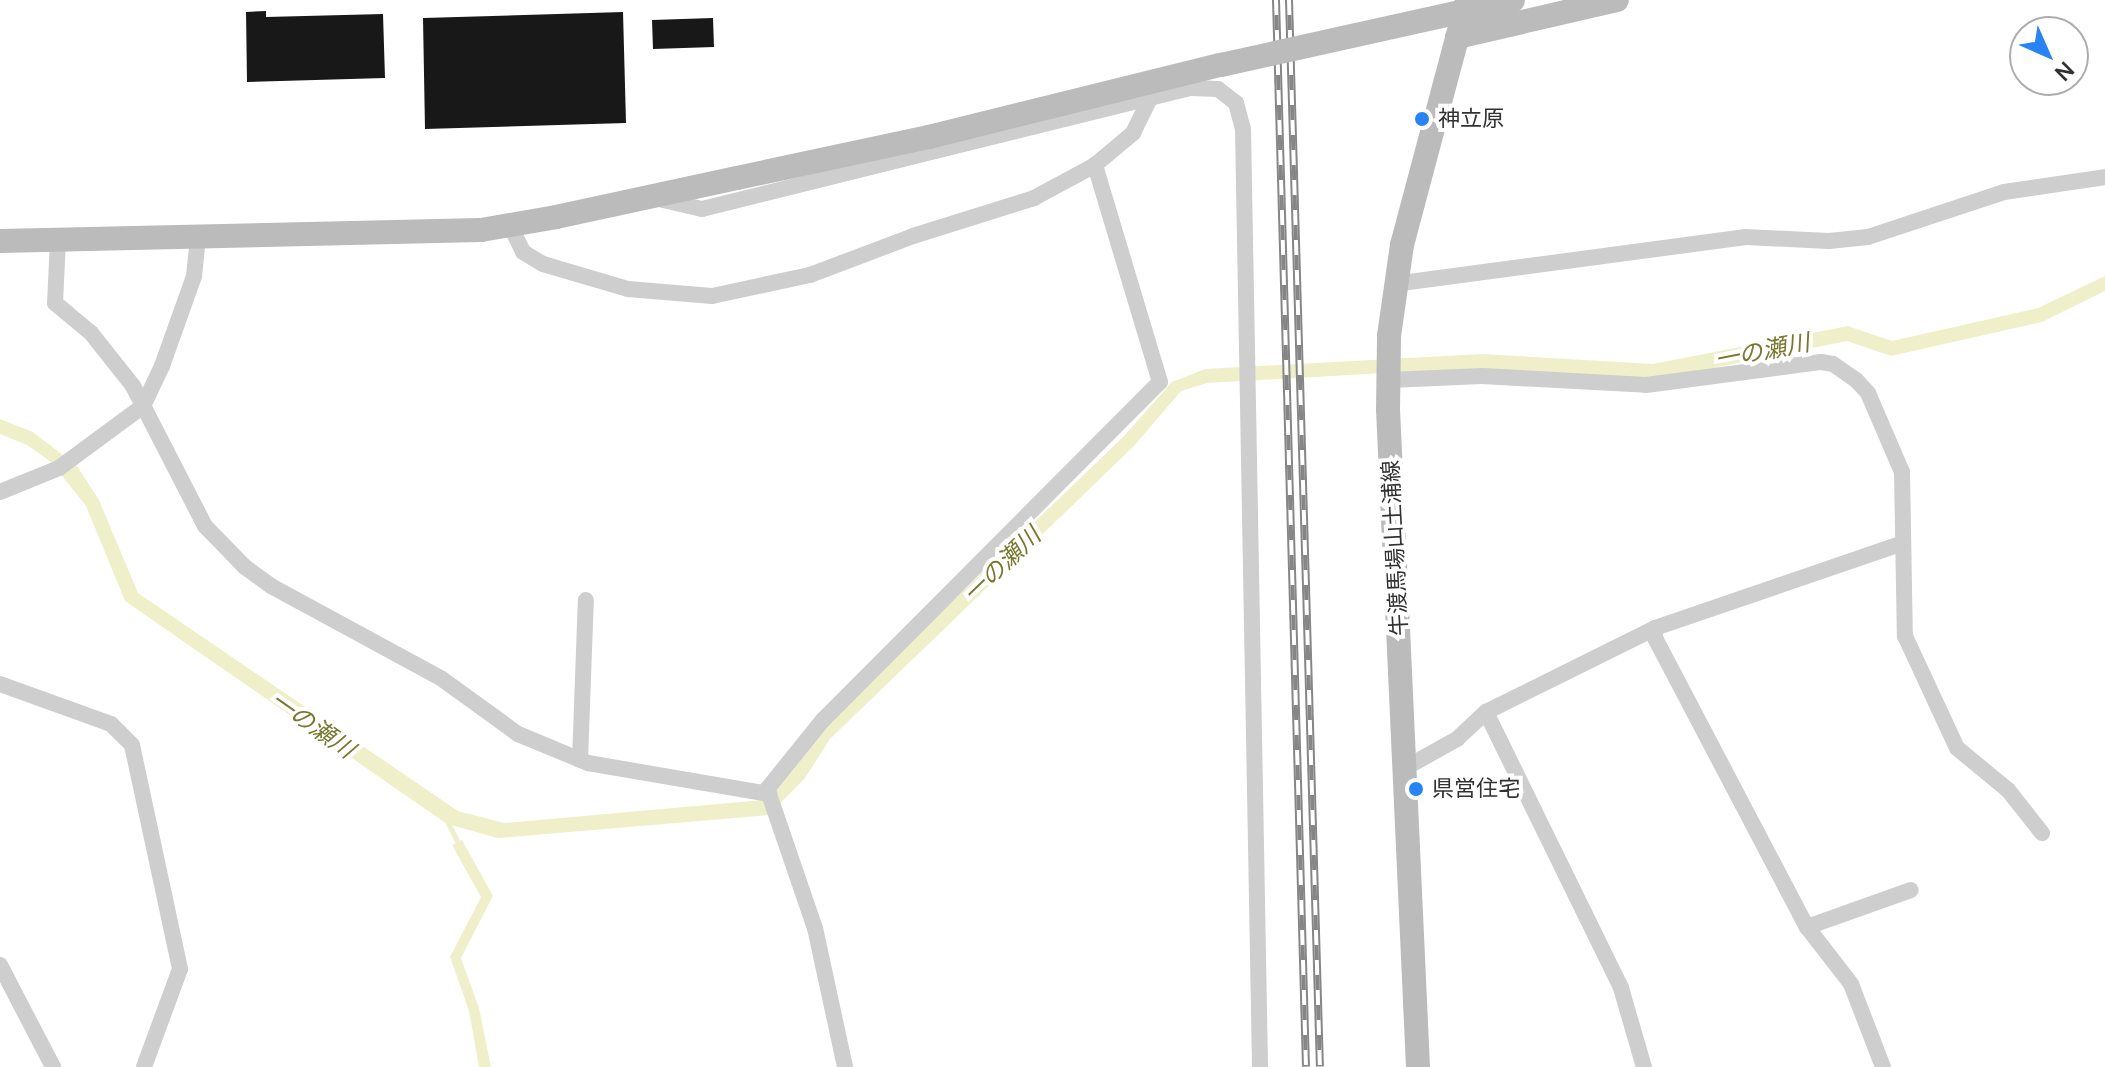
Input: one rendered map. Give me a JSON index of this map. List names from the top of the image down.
{
  "streets": {
    "street": ["牛渡馬場山土浦線"]
  },
  "water": ["一の瀬川"],
  "places": ["神立原", "県営住宅"],
  "north": "bottom right"
}
